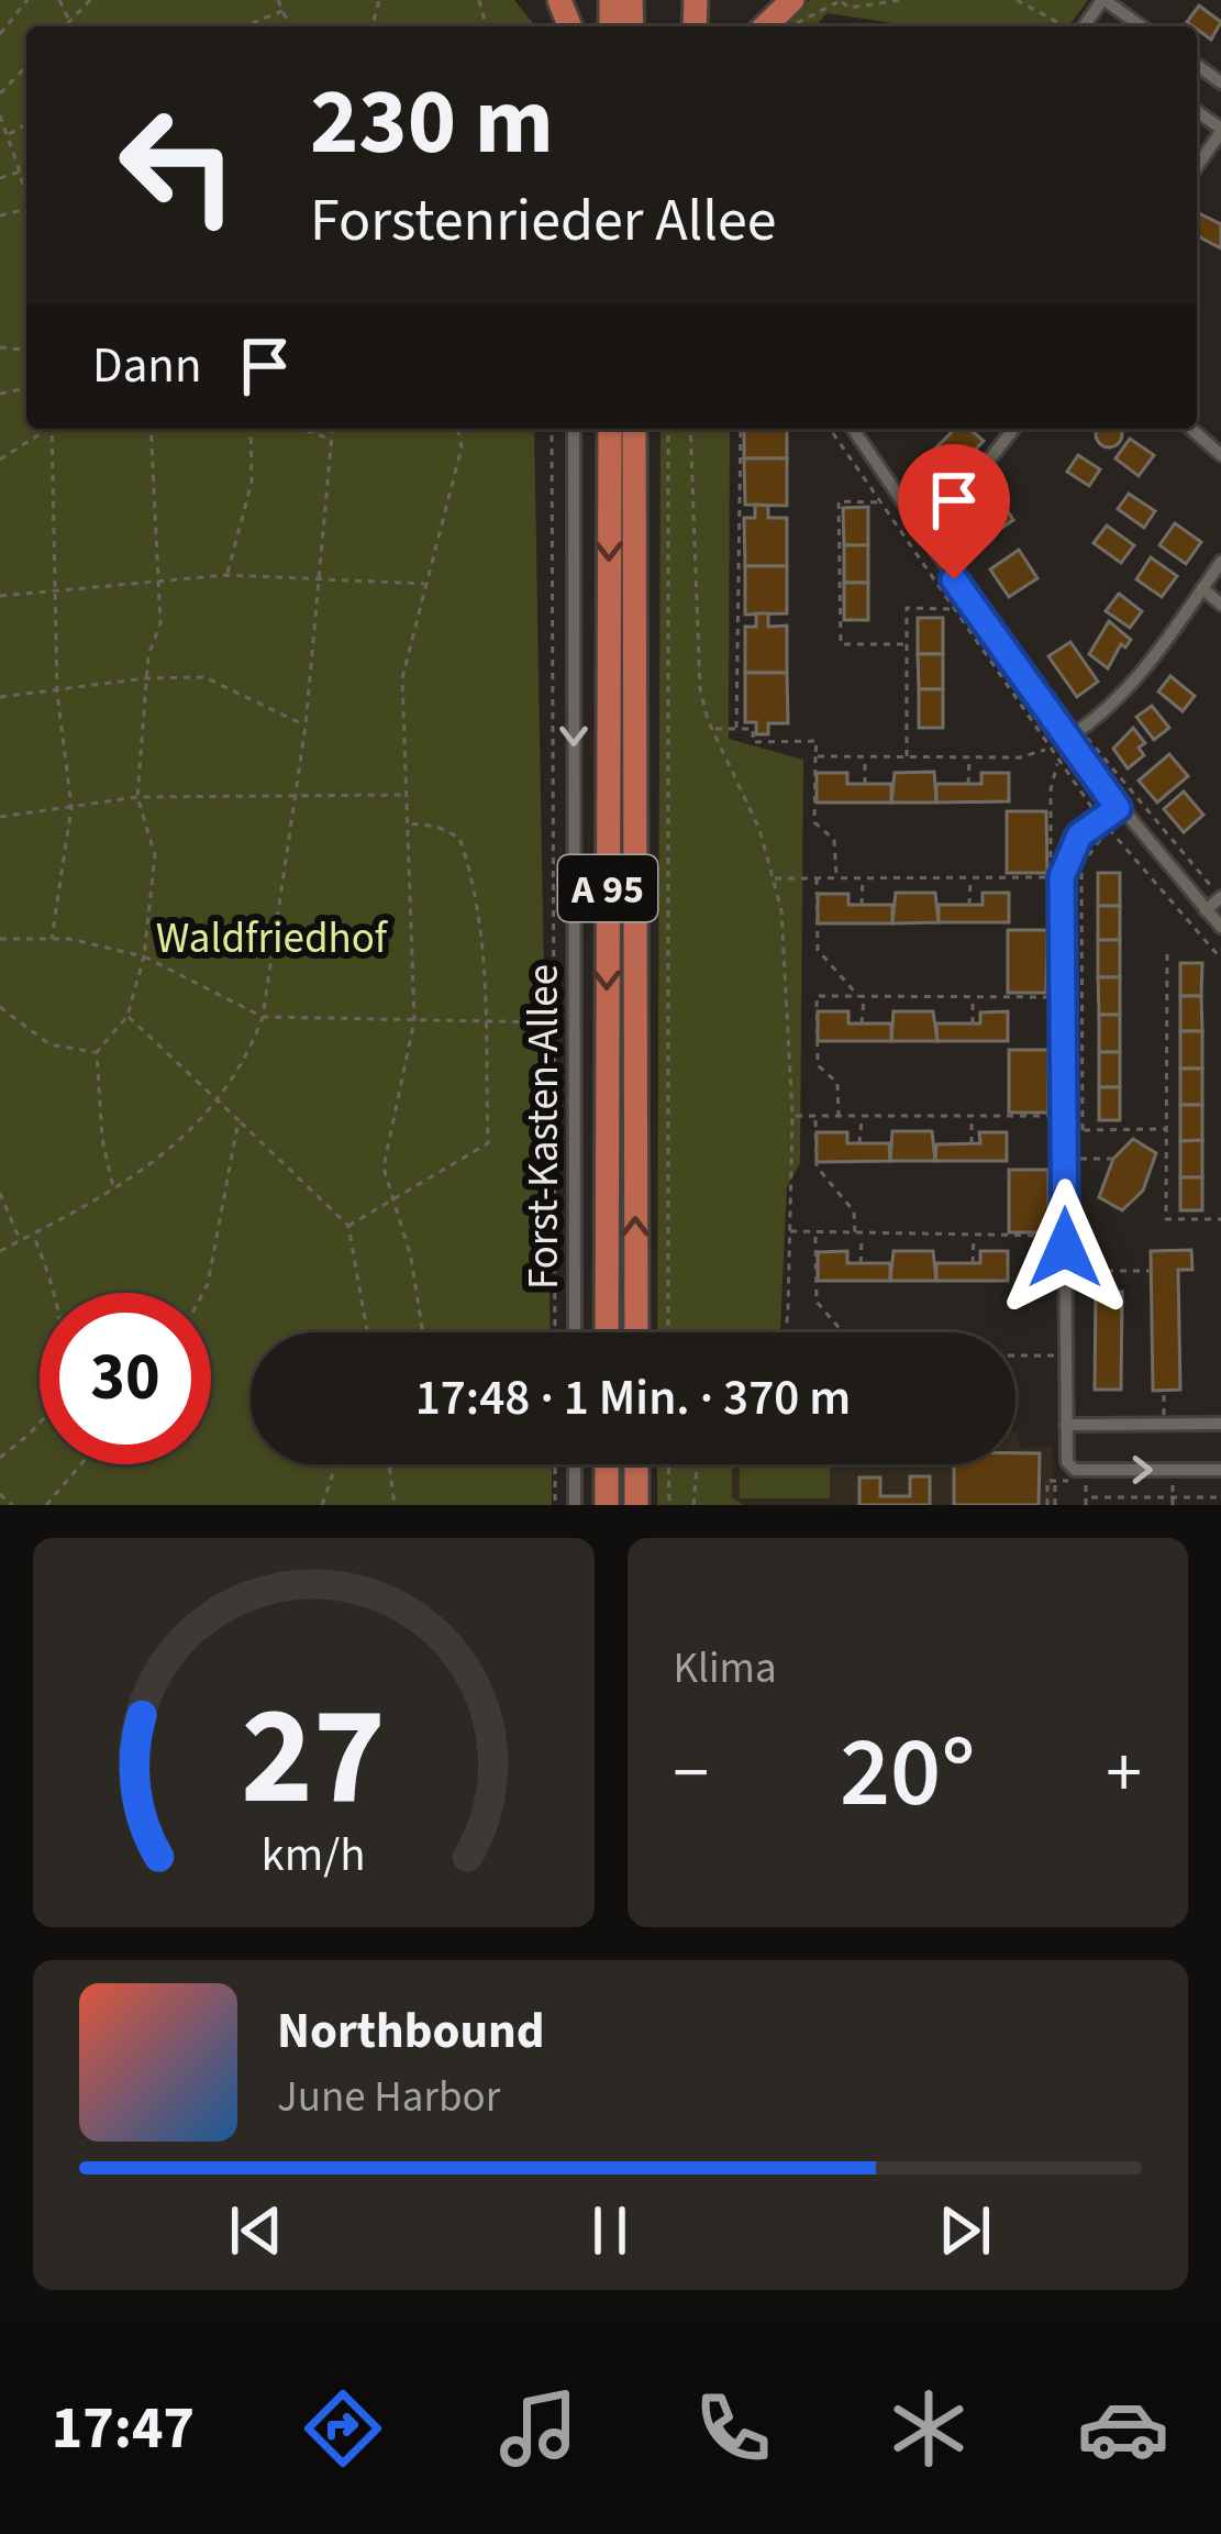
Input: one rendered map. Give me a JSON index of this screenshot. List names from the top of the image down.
{
  "streets": {
    "highway": ["A 95"],
    "street": ["Forst-Kasten-Allee"]
  },
  "one_way": ["Forst-Kasten-Allee"],
  "parks": ["Waldfriedhof"],
  "page": {
    "turn": ["230 m", "Forstenrieder Allee"],
    "then": "Dann",
    "limit": "30",
    "trip": "17:48 · 1 Min. · 370 m",
    "tile": "Klima",
    "heat": ["−", "20°", "+"],
    "song": ["Northbound", "June Harbor"],
    "tabs": "17:47",
    "gauge": ["27", "km/h"]
  }
}
